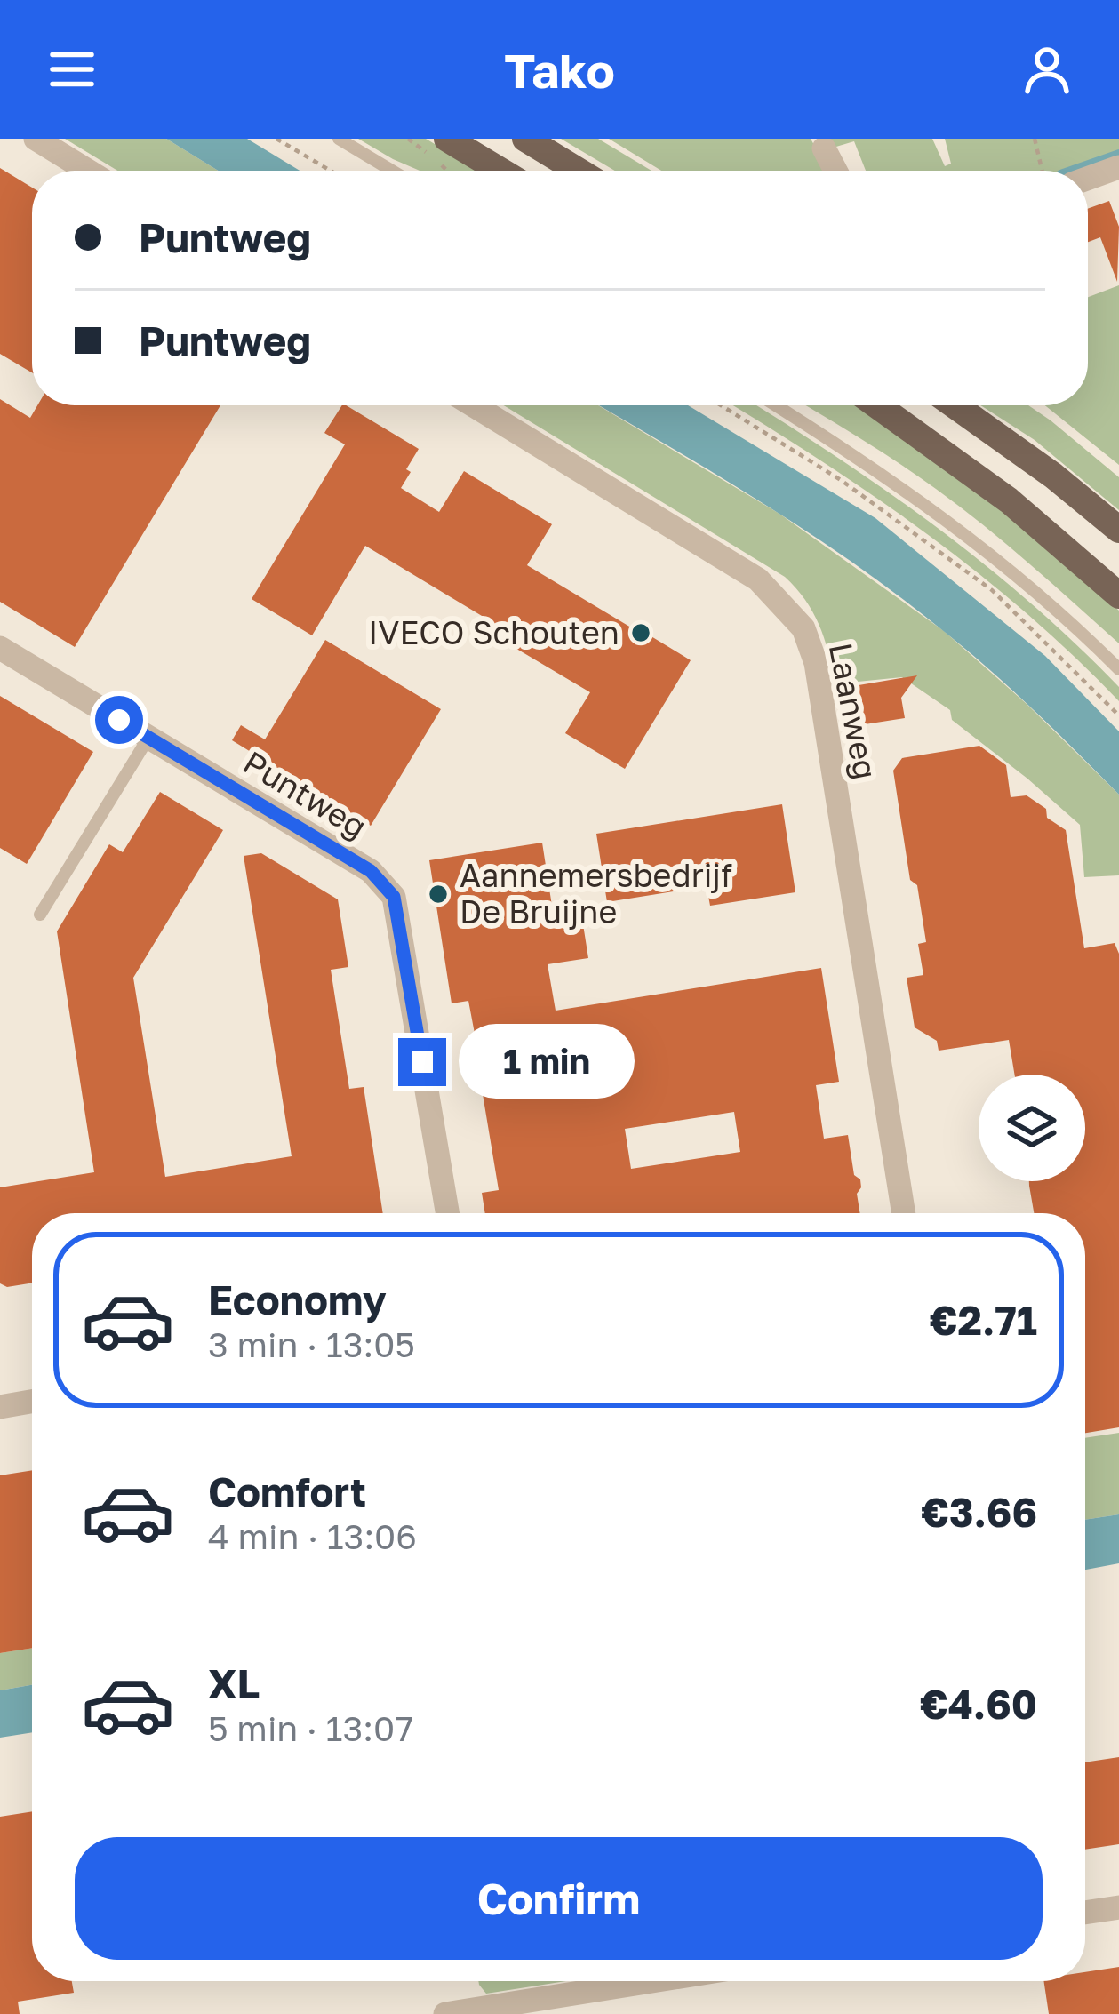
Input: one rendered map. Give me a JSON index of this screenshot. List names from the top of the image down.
{
  "streets": {
    "street": ["Laanweg", "Puntweg"]
  },
  "places": ["IVECO Schouten", "Aannemersbedrijf De Bruijne"],
  "page": {
    "header": "Tako",
    "banner": ["Puntweg", "Puntweg"],
    "bubble": "1 min",
    "list": [
      {
        "name": "Economy",
        "note": "3 min · 13:05",
        "value": "€2.71"
      },
      {
        "name": "Comfort",
        "note": "4 min · 13:06",
        "value": "€3.66"
      },
      {
        "name": "XL",
        "note": "5 min · 13:07",
        "value": "€4.60"
      }
    ],
    "buttons": "Confirm"
  }
}
